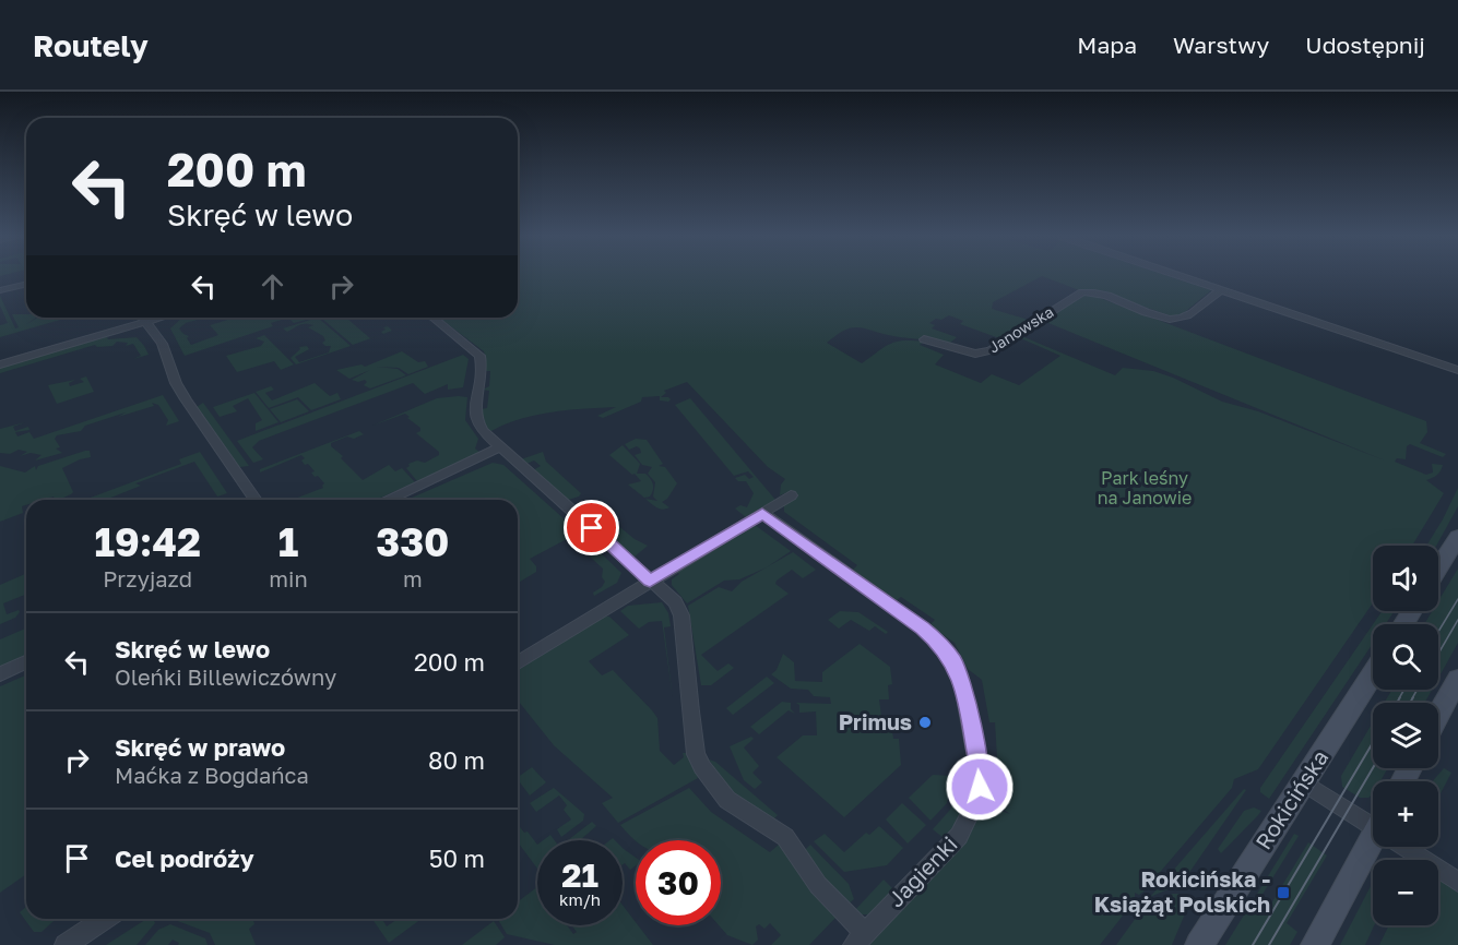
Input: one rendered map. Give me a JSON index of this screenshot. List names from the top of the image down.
{
  "streets": {
    "main road": ["Rokicińska"],
    "street": ["Janowska", "Jagienki"]
  },
  "parks": ["Park leśny na Janowie"],
  "places": {
    "other": ["Primus"],
    "transit": ["Rokicińska - Książąt Polskich"]
  },
  "page": {
    "header": "Routely",
    "nav": ["Mapa", "Warstwy", "Udostępnij"],
    "turn": ["200 m", "Skręć w lewo"],
    "eta": [
      "19:42",
      "Przyjazd",
      "1",
      "min",
      "330",
      "m"
    ],
    "map_buttons": ["+", "−"],
    "list": [
      {
        "name": "Skręć w lewo",
        "note": "Oleńki Billewiczówny",
        "value": "200 m"
      },
      {
        "name": "Skręć w prawo",
        "note": "Maćka z Bogdańca",
        "value": "80 m"
      },
      {
        "name": "Cel podróży",
        "value": "50 m"
      }
    ],
    "speed": "21 km/h",
    "limit": "30"
  }
}
